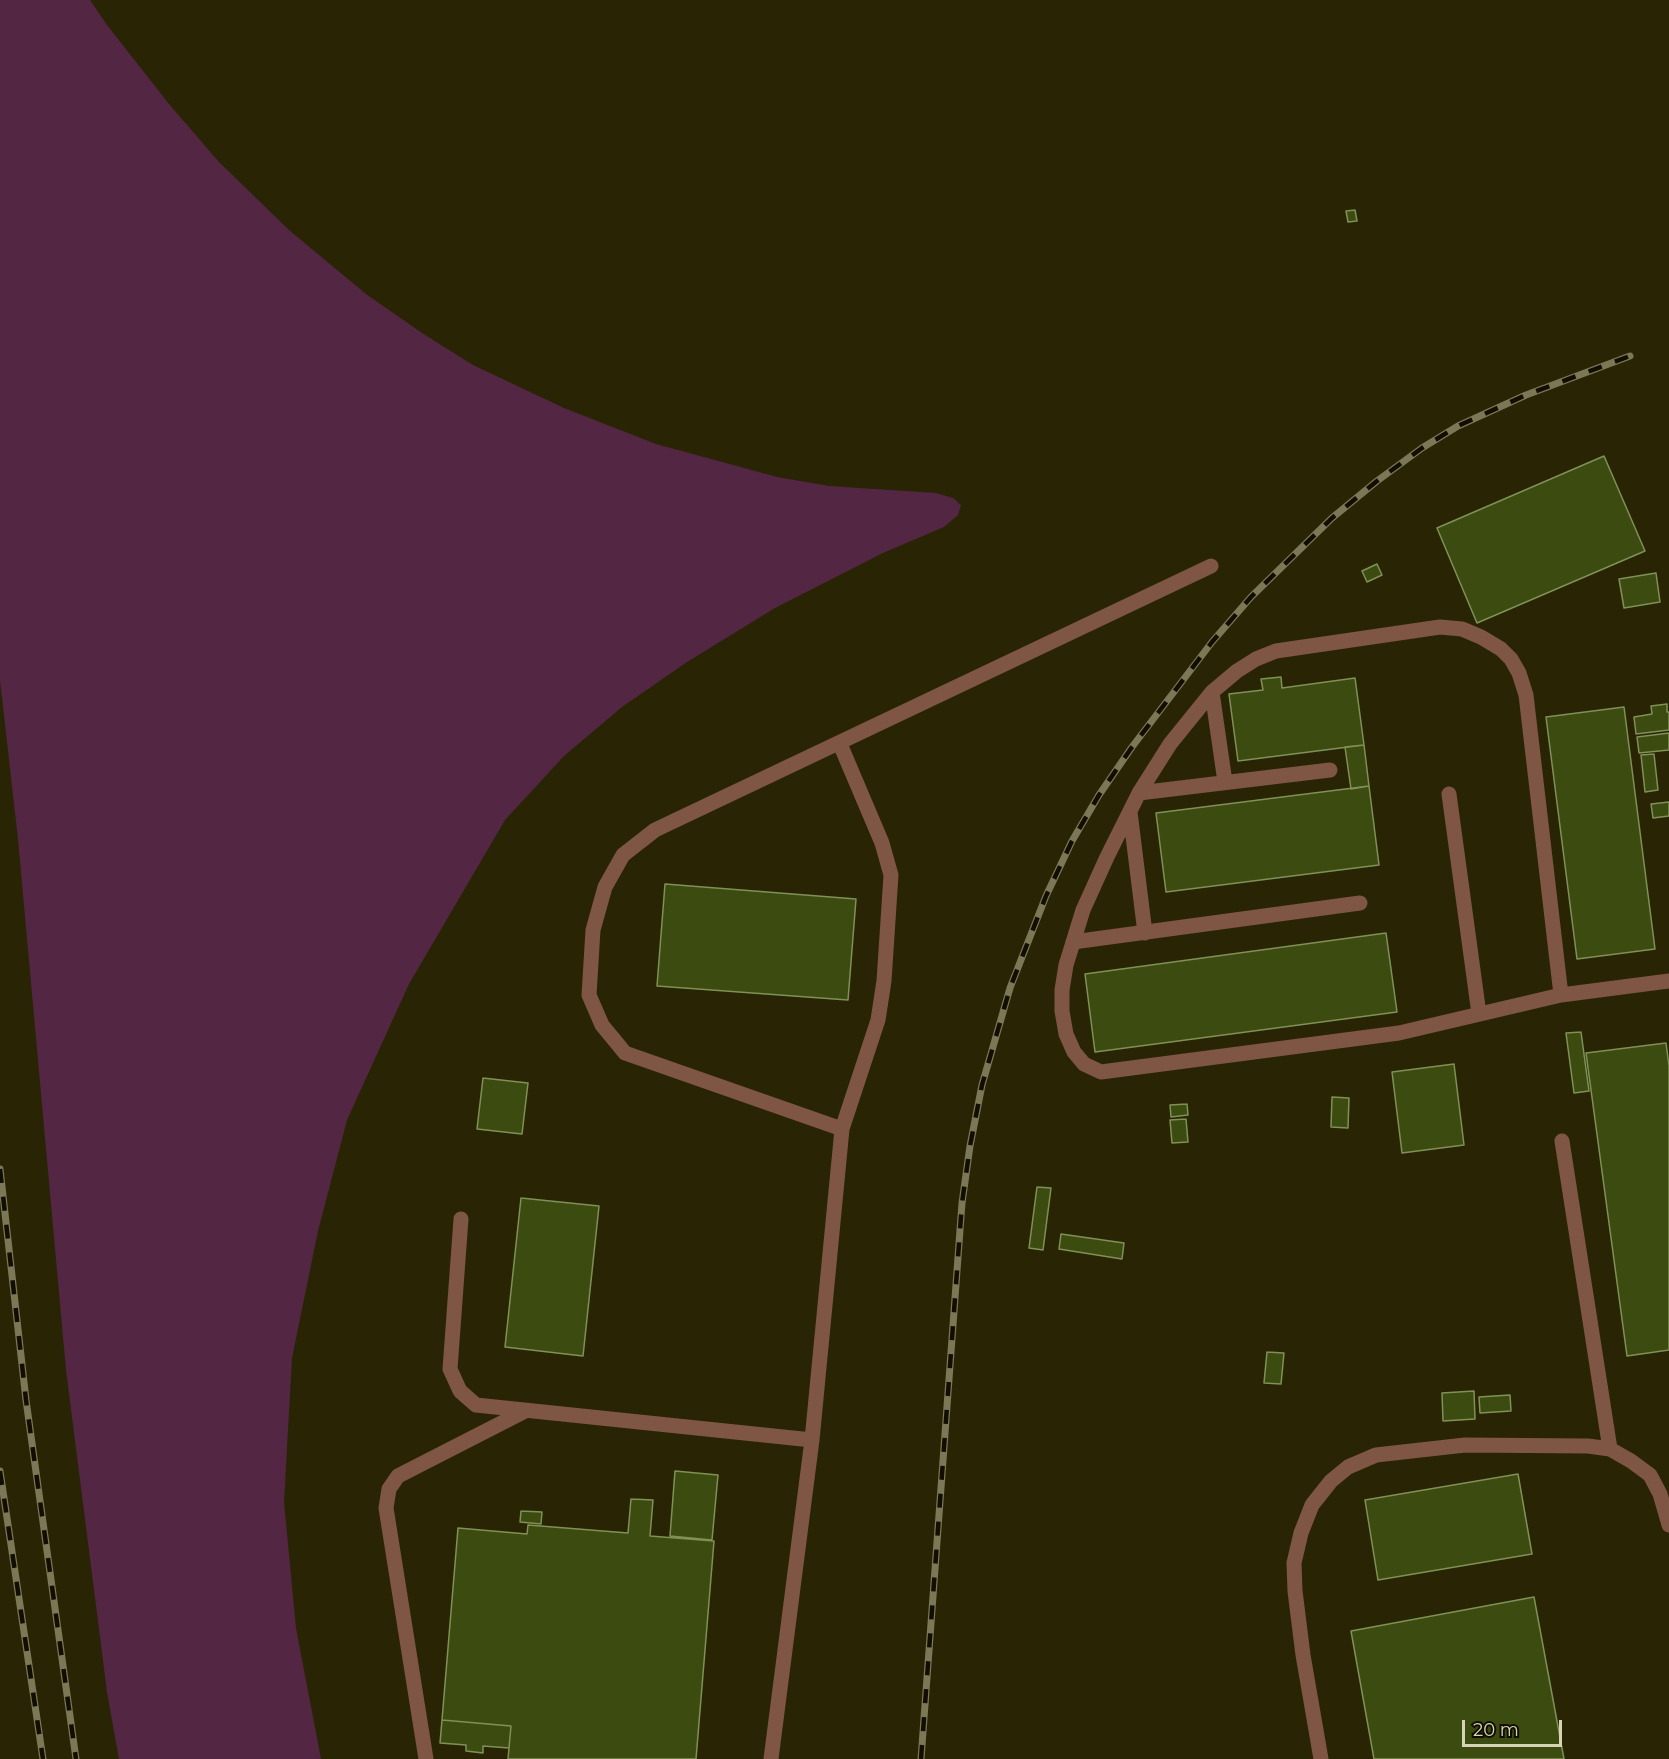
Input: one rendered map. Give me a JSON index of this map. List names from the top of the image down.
{
  "scale_bar": "20 m"
}
